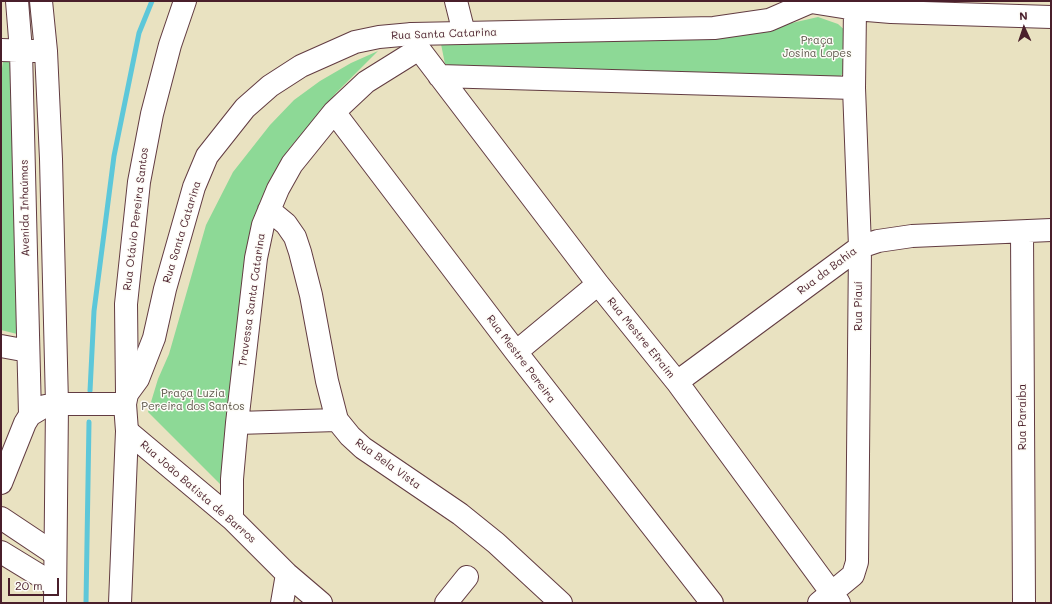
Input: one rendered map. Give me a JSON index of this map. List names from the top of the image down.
{
  "streets": {
    "street": [
      "Rua Santa Catarina",
      "Avenida Inhaúmas",
      "Rua Otávio Pereira Santos",
      "Rua da Bahia",
      "Travessa Santa Catarina",
      "Rua Piauí",
      "Rua Mestre Efraim",
      "Rua Mestre Pereira",
      "Rua Paraíba",
      "Rua Bela Vista",
      "Rua João Batista de Barros"
    ]
  },
  "crossings": [
    ["Rua Santa Catarina", "Rua Otávio Pereira Santos"],
    ["Rua Santa Catarina", "Travessa Santa Catarina"],
    ["Rua Santa Catarina", "Rua Mestre Efraim"],
    ["Rua Otávio Pereira Santos", "Rua João Batista de Barros"],
    ["Rua da Bahia", "Rua Piauí"],
    ["Rua da Bahia", "Rua Mestre Efraim"],
    ["Rua da Bahia", "Rua Paraíba"],
    ["Travessa Santa Catarina", "Rua Mestre Efraim"],
    ["Travessa Santa Catarina", "Rua Mestre Pereira"],
    ["Travessa Santa Catarina", "Rua Bela Vista"],
    ["Travessa Santa Catarina", "Rua João Batista de Barros"],
    ["Rua Piauí", "Rua Mestre Efraim"]
  ],
  "parks": ["Praça Josina Lopes", "Praça Luzia Pereira dos Santos"],
  "scale_bar": "20 m",
  "north": "top"
}
